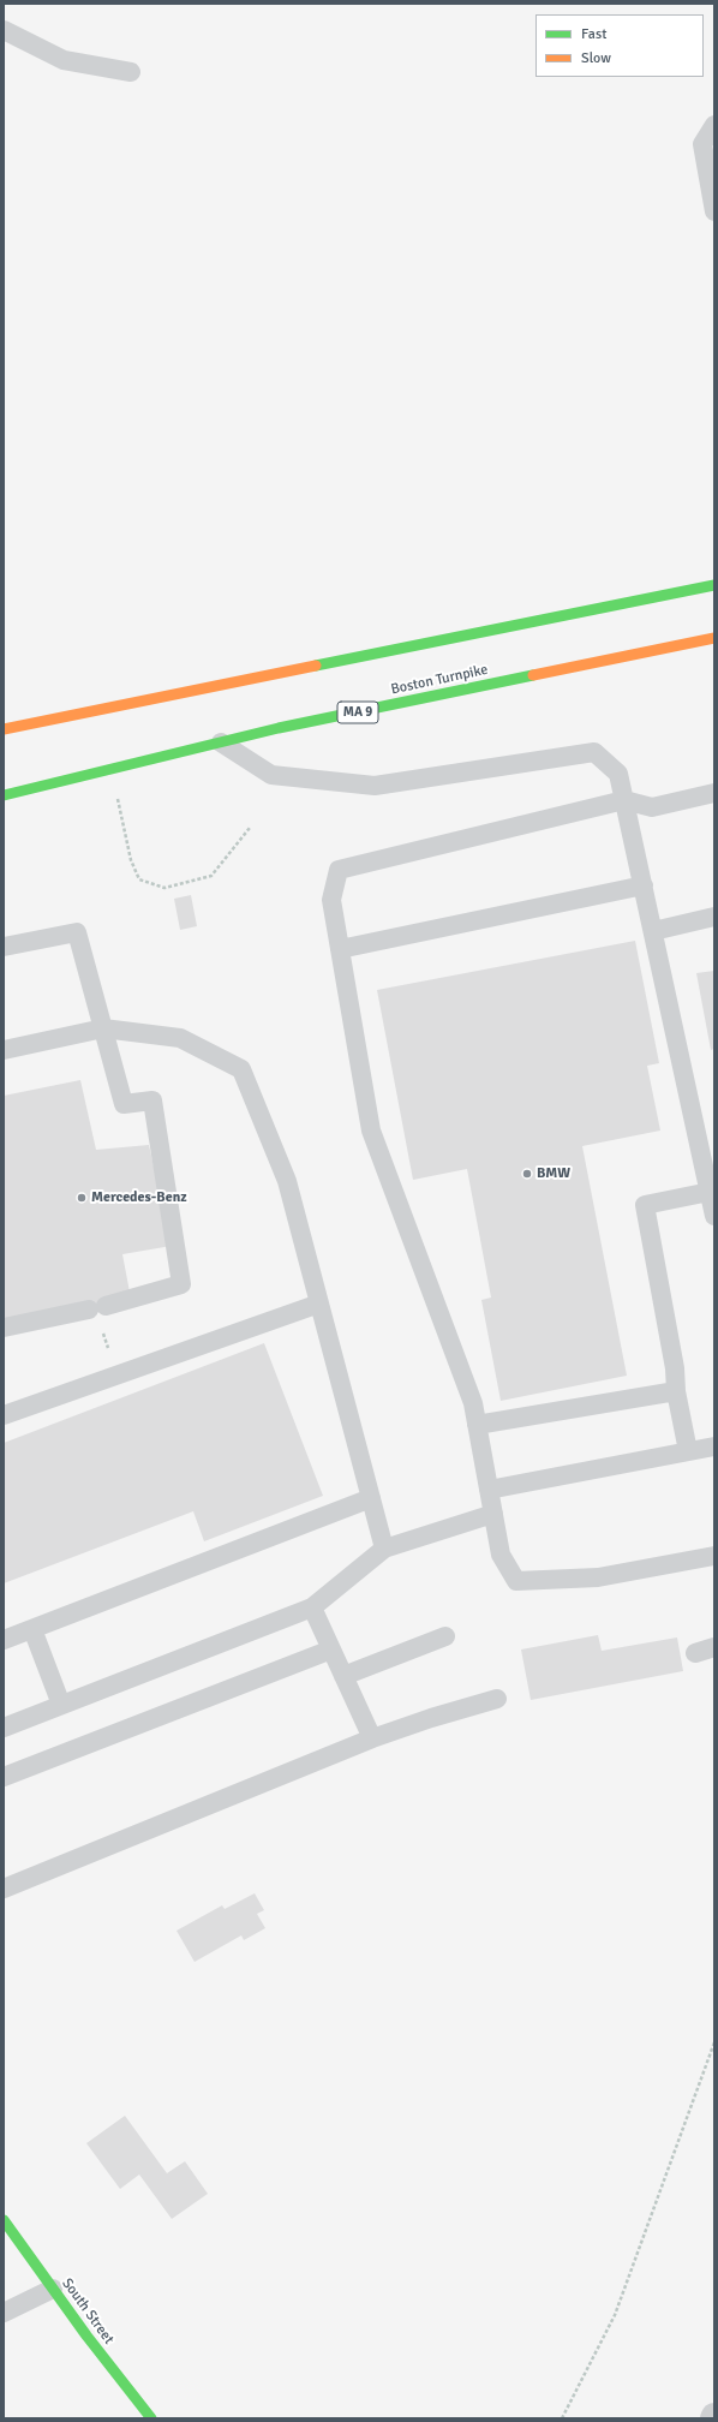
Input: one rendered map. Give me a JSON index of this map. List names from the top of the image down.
{
  "streets": {
    "main road": ["Boston Turnpike", "MA 9", "South Street"]
  },
  "places": ["BMW", "Mercedes-Benz"],
  "legend": ["Fast", "Slow"]
}
